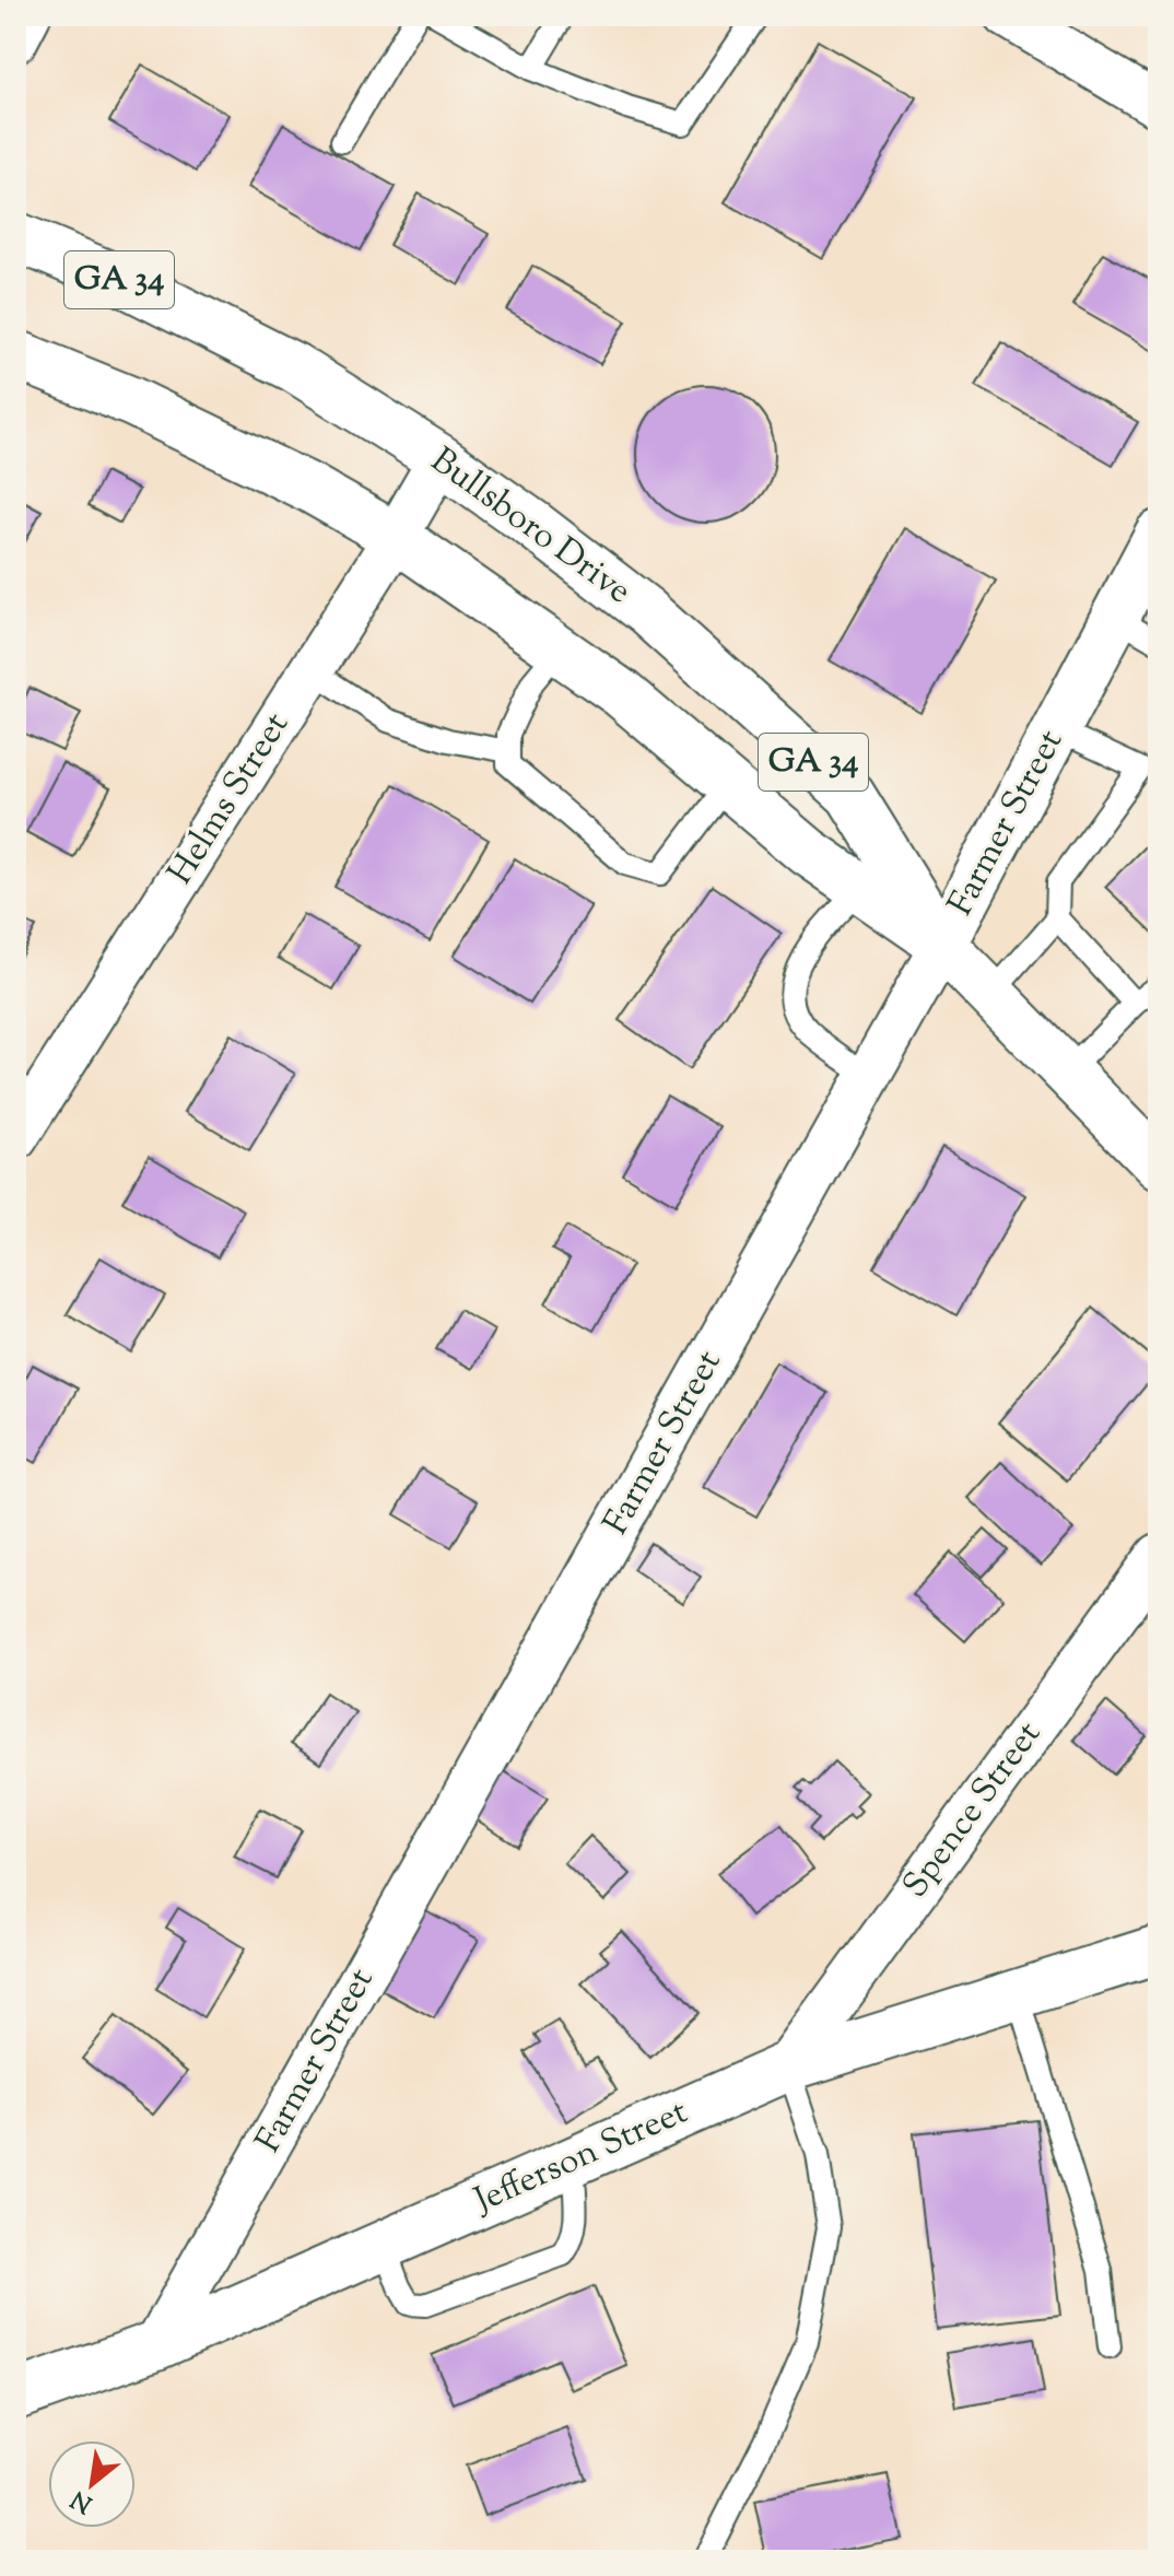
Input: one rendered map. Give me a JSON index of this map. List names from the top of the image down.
{
  "streets": {
    "main road": [
      "GA 34",
      "Bullsboro Drive",
      "Farmer Street",
      "Jefferson Street"
    ],
    "street": ["Helms Street", "Spence Street"]
  },
  "crossings": [
    ["Bullsboro Drive", "Helms Street"],
    ["Bullsboro Drive", "Farmer Street"],
    ["Farmer Street", "Jefferson Street"],
    ["Spence Street", "Jefferson Street"]
  ],
  "north": "bottom left"
}
